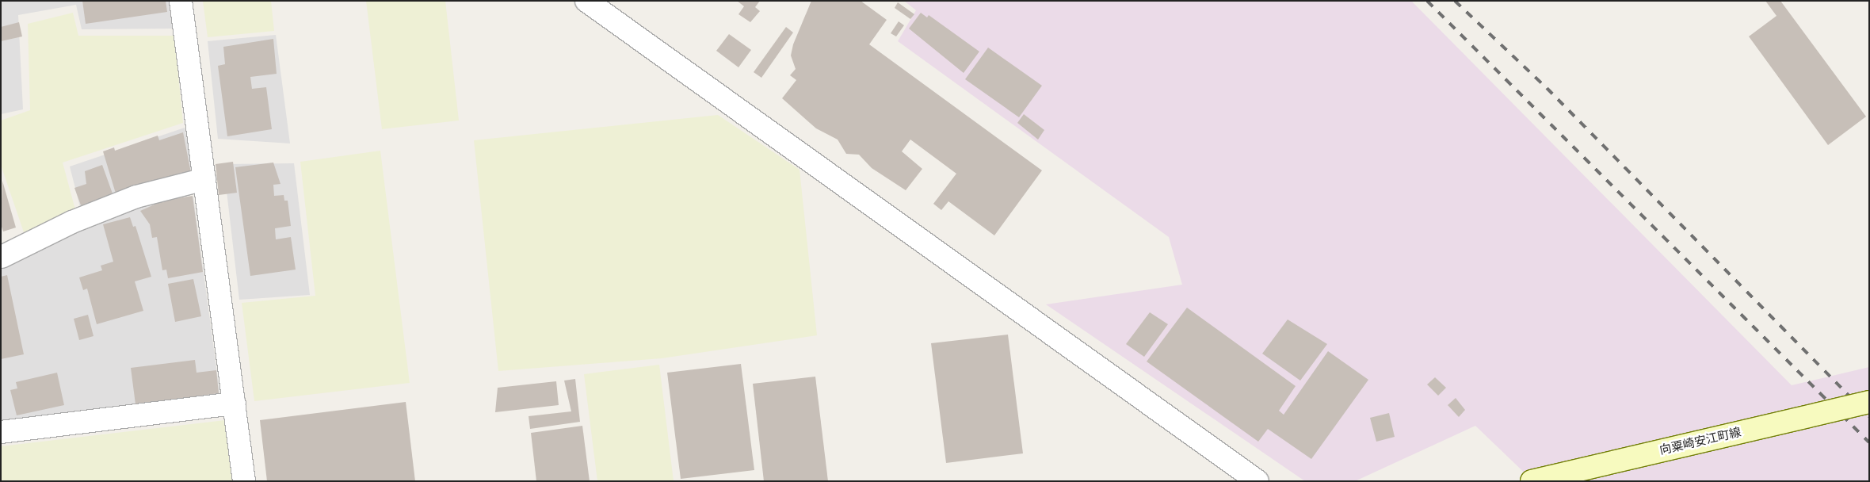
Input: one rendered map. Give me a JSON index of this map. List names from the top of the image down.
{
  "streets": {
    "main road": ["向粟崎安江町線"]
  }
}
